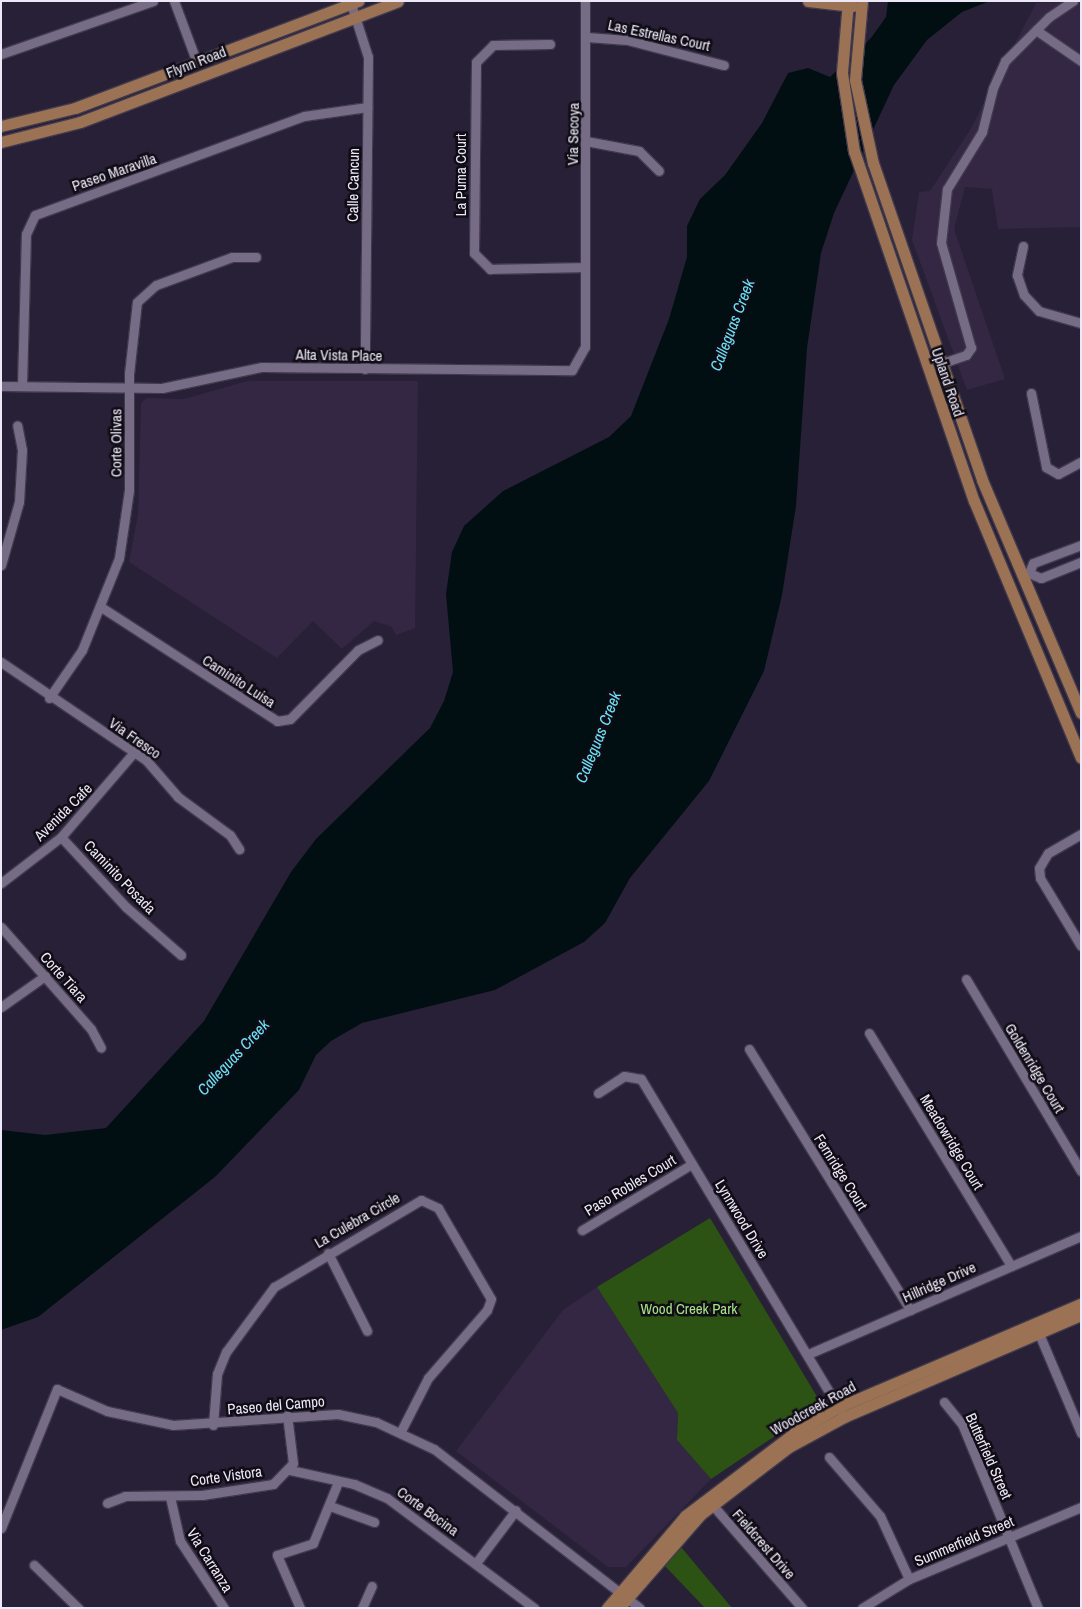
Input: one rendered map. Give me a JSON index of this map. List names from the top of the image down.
{
  "streets": {
    "main road": ["Flynn Road", "Upland Road", "Woodcreek Road"],
    "street": [
      "Las Estrellas Court",
      "Via Secoya",
      "Paseo Maravilla",
      "La Puma Court",
      "Calle Cancun",
      "Alta Vista Place",
      "Corte Olivas",
      "Caminito Luisa",
      "Via Fresco",
      "Avenida Cafe",
      "Caminito Posada",
      "Corte Tiara",
      "Goldenridge Court",
      "Meadowridge Court",
      "Fernridge Court",
      "Paso Robles Court",
      "Lynnwood Drive",
      "La Culebra Circle",
      "Hillridge Drive",
      "Paseo del Campo",
      "Butterfield Street",
      "Corte Vistora",
      "Corte Bocina",
      "Summerfield Street",
      "Fieldcrest Drive",
      "Via Carranza"
    ]
  },
  "crossings": [
    ["Las Estrellas Court", "Via Secoya"],
    ["Flynn Road", "Calle Cancun"],
    ["Via Secoya", "La Puma Court"],
    ["Via Secoya", "Alta Vista Place"],
    ["Paseo Maravilla", "Calle Cancun"],
    ["Paseo Maravilla", "Alta Vista Place"],
    ["La Puma Court", "Alta Vista Place"],
    ["Calle Cancun", "Alta Vista Place"],
    ["Alta Vista Place", "Corte Olivas"],
    ["Corte Olivas", "Caminito Luisa"],
    ["Corte Olivas", "Via Fresco"],
    ["Via Fresco", "Avenida Cafe"],
    ["Avenida Cafe", "Caminito Posada"],
    ["Meadowridge Court", "Hillridge Drive"],
    ["Fernridge Court", "Hillridge Drive"],
    ["Paso Robles Court", "Lynnwood Drive"],
    ["Lynnwood Drive", "Hillridge Drive"],
    ["Lynnwood Drive", "Woodcreek Road"],
    ["La Culebra Circle", "Paseo del Campo"],
    ["Paseo del Campo", "Woodcreek Road"],
    ["Woodcreek Road", "Fieldcrest Drive"],
    ["Butterfield Street", "Summerfield Street"],
    ["Corte Vistora", "Corte Bocina"],
    ["Corte Vistora", "Via Carranza"]
  ],
  "water": ["Calleguas Creek"],
  "parks": ["Wood Creek Park"]
}
